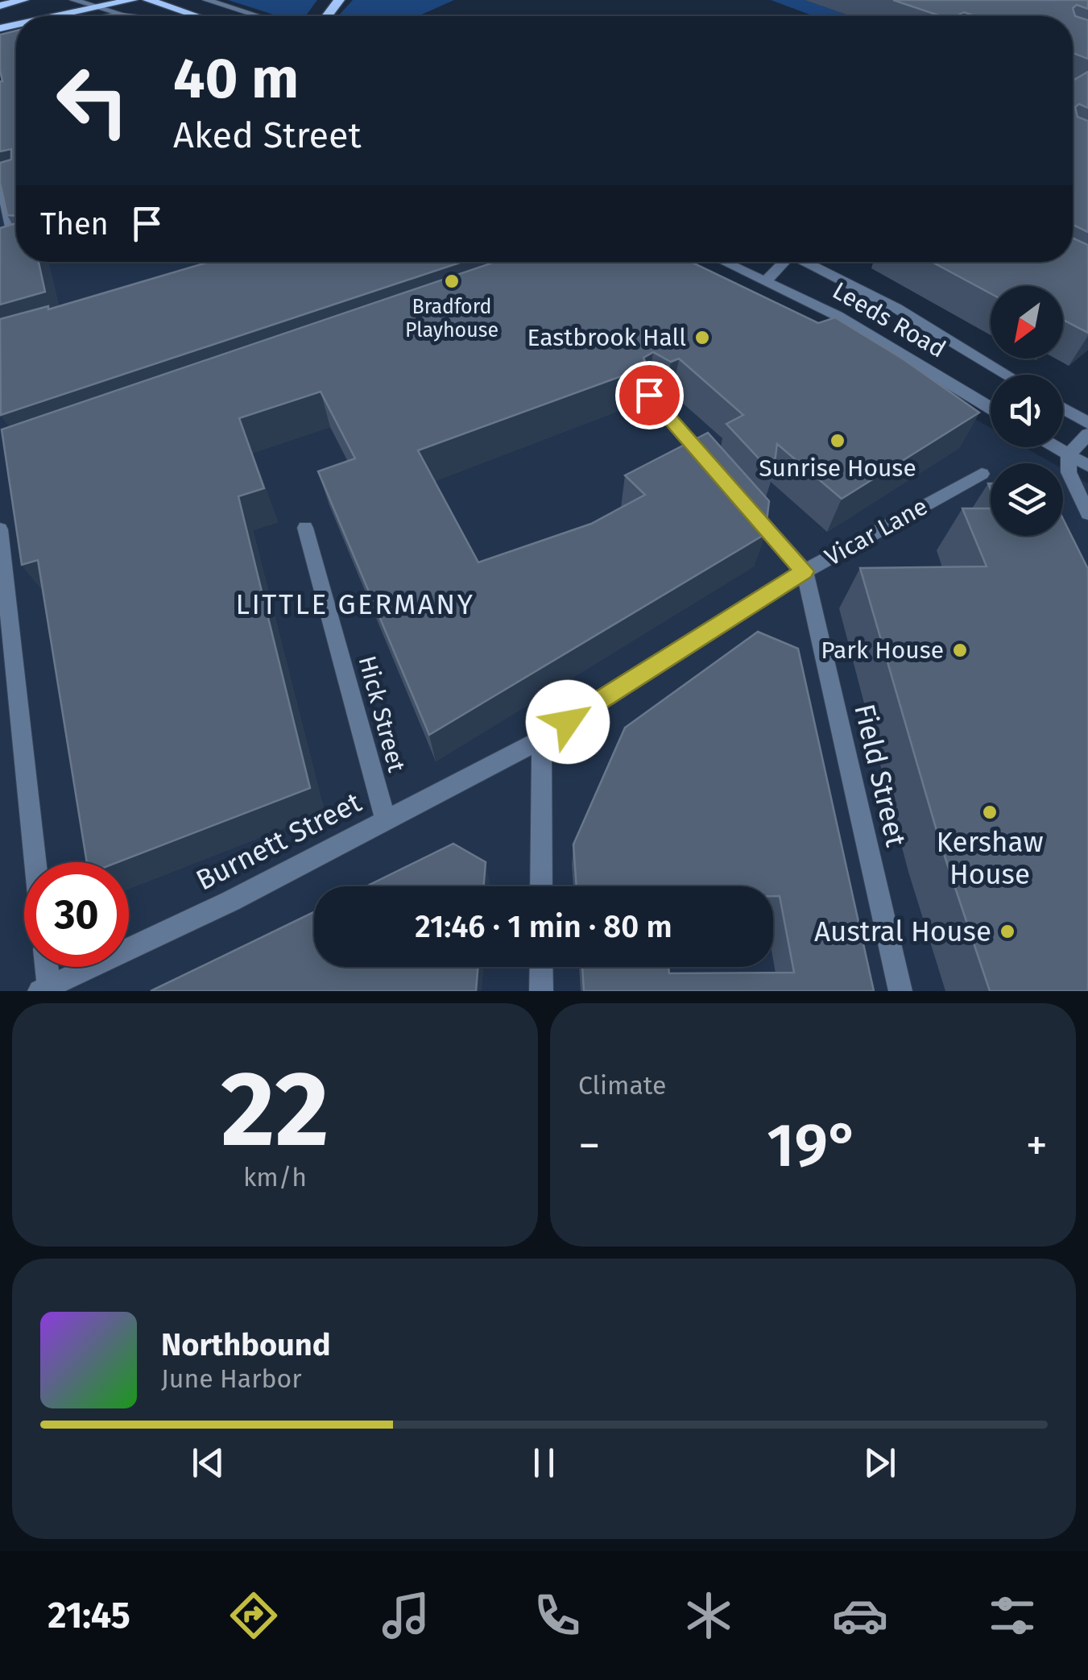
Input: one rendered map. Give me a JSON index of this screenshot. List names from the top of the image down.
{
  "streets": {
    "street": [
      "Leeds Road",
      "Vicar Lane",
      "Hick Street",
      "Field Street",
      "Burnett Street"
    ]
  },
  "crossings": [
    ["Vicar Lane", "Field Street"],
    ["Vicar Lane", "Burnett Street"],
    ["Hick Street", "Burnett Street"]
  ],
  "districts": ["LITTLE GERMANY"],
  "places": [
    "Bradford Playhouse",
    "Eastbrook Hall",
    "Sunrise House",
    "Park House",
    "Kershaw House",
    "Austral House"
  ],
  "north": "bottom left",
  "page": {
    "turn": ["40 m", "Aked Street"],
    "then": "Then",
    "limit": "30",
    "trip": "21:46 · 1 min · 80 m",
    "tile": [
      ["22", "km/h"],
      "Climate"
    ],
    "heat": ["−", "19°", "+"],
    "song": ["Northbound", "June Harbor"],
    "tabs": "21:45"
  }
}
